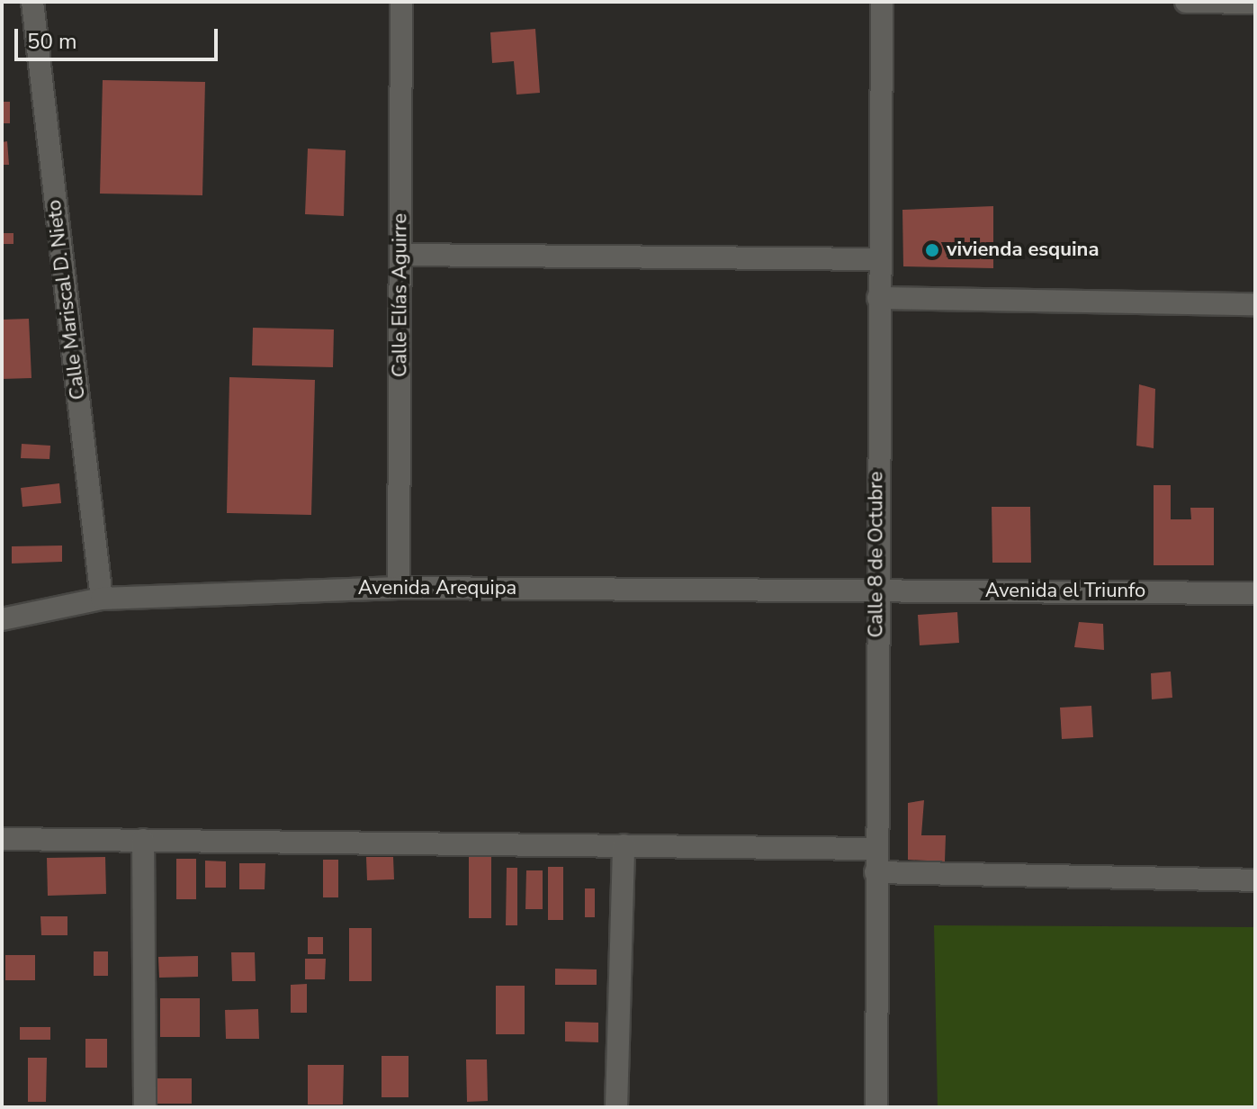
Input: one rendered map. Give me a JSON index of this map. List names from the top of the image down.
{
  "streets": {
    "street": [
      "Calle Elías Aguirre",
      "Calle Mariscal D. Nieto",
      "Calle 8 de Octubre",
      "Avenida Arequipa",
      "Avenida el Triunfo"
    ]
  },
  "crossings": [
    ["Calle Elías Aguirre", "Avenida Arequipa"],
    ["Calle Mariscal D. Nieto", "Avenida Arequipa"],
    ["Calle 8 de Octubre", "Avenida Arequipa"],
    ["Calle 8 de Octubre", "Avenida el Triunfo"],
    ["Avenida Arequipa", "Avenida el Triunfo"]
  ],
  "places": ["vivienda esquina"],
  "scale_bar": "50 m"
}
